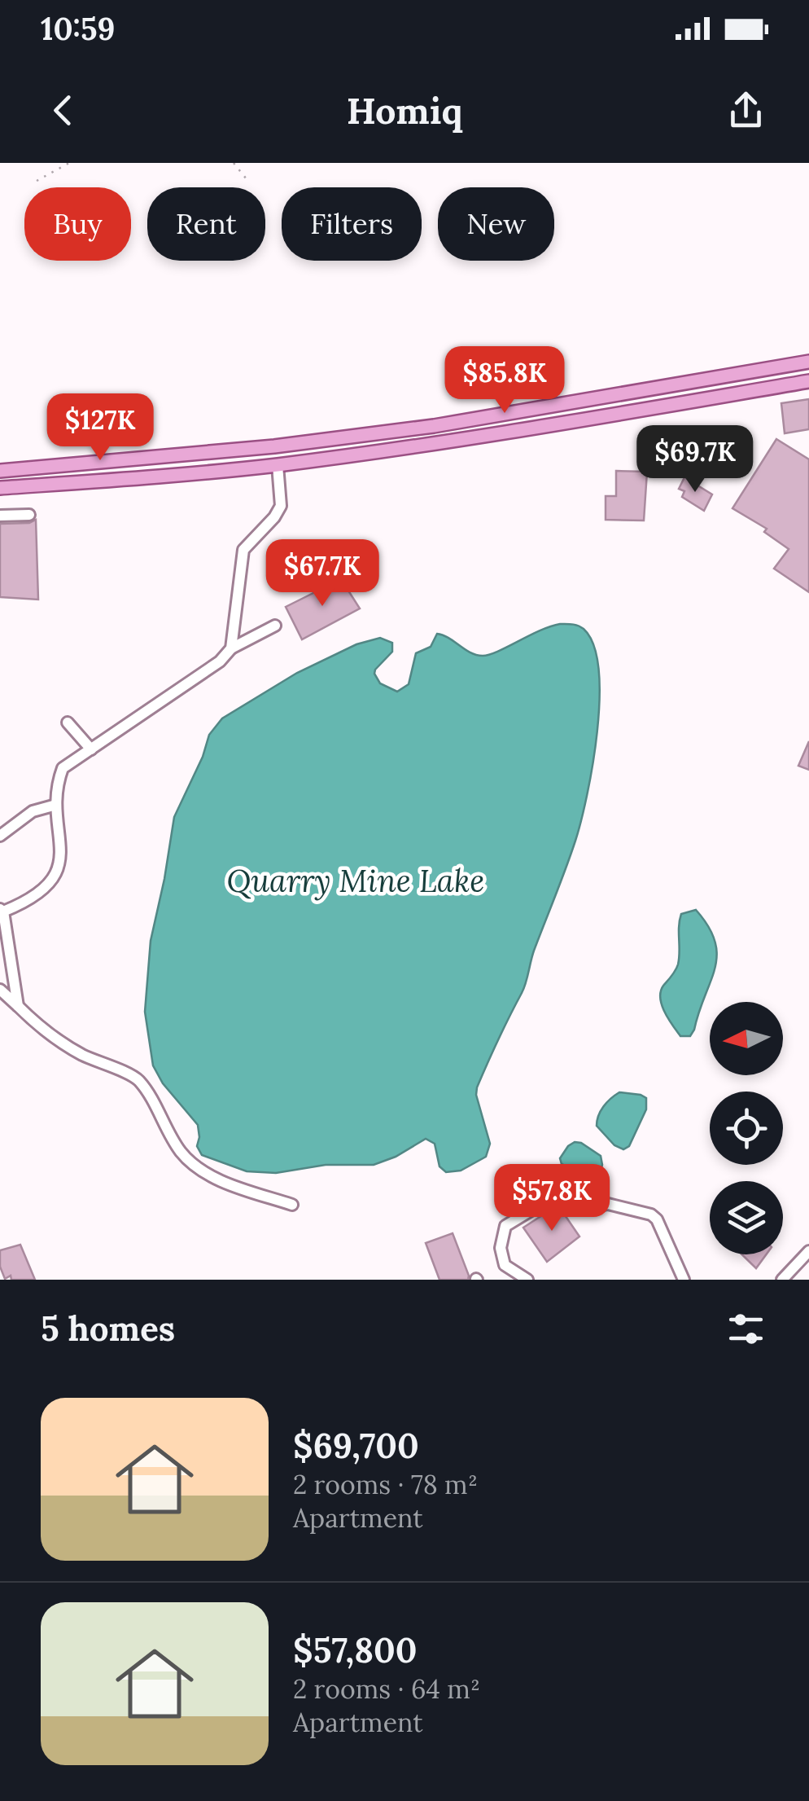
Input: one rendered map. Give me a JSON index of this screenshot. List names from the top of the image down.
{
  "water": ["Quarry Mine Lake"],
  "north": "left",
  "page": {
    "status": "10:59",
    "header": "Homiq",
    "chip": [
      "Buy",
      "Rent",
      "Filters",
      "New"
    ],
    "price": [
      "$85.8K",
      "$127K",
      "$69.7K",
      "$67.7K",
      "$57.8K"
    ],
    "heading": "5 homes",
    "list": [
      {
        "name": "$69,700",
        "note": "2 rooms · 78 m² · Apartment"
      },
      {
        "name": "$57,800",
        "note": "2 rooms · 64 m² · Apartment"
      }
    ]
  }
}
